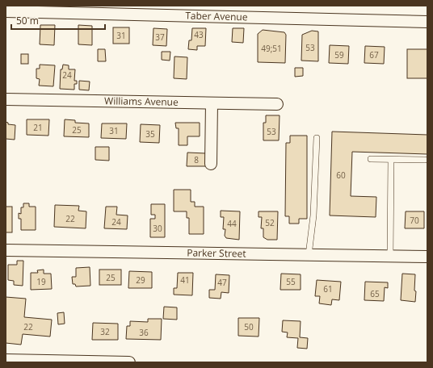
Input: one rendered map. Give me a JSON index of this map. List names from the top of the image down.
{
  "streets": {
    "street": ["Taber Avenue", "Williams Avenue", "Parker Street"]
  },
  "house_numbers": [
    "43",
    "31",
    "37",
    "53",
    "49;51",
    "59",
    "67",
    "24",
    "21",
    "25",
    "31",
    "53",
    "35",
    "8",
    "60",
    "22",
    "70",
    "24",
    "52",
    "44",
    "30",
    "25",
    "29",
    "41",
    "19",
    "55",
    "47",
    "61",
    "65",
    "22",
    "50",
    "32",
    "36"
  ],
  "scale_bar": "50 m"
}
